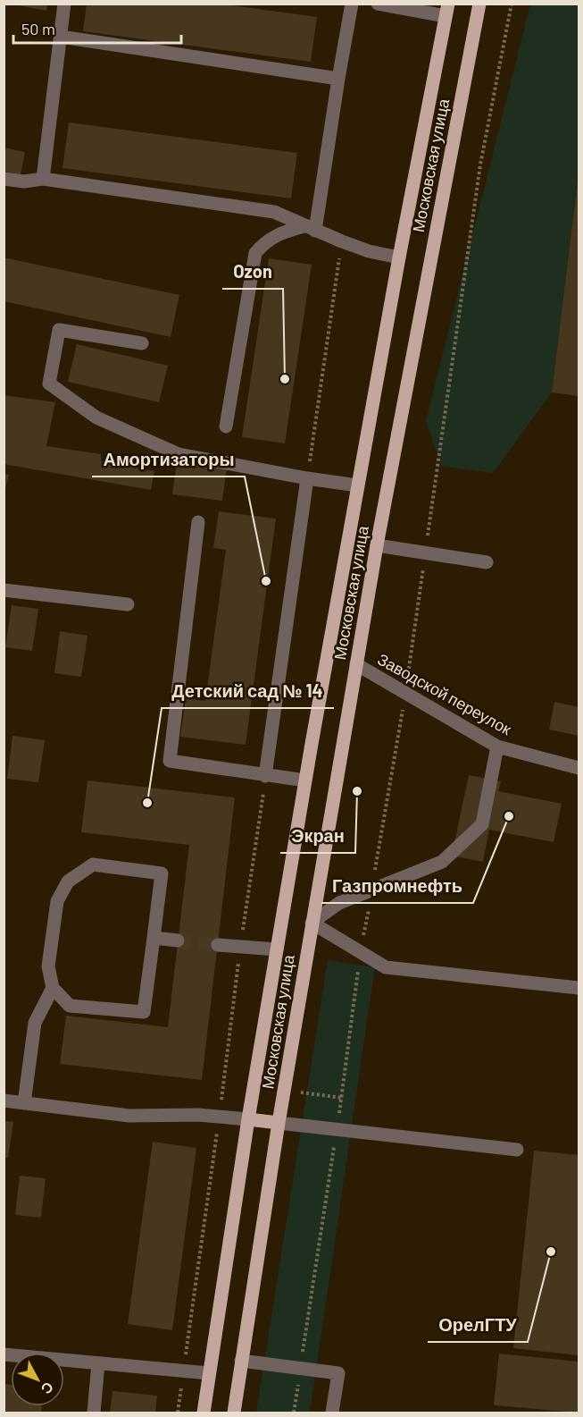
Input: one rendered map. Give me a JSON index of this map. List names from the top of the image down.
{
  "streets": {
    "main road": ["Московская улица"],
    "street": ["Заводской переулок"]
  },
  "crossings": [
    ["Московская улица", "Заводской переулок"]
  ],
  "places": [
    "Ozon",
    "Амортизаторы",
    "Экран",
    "Детский сад № 14",
    "Газпромнефть",
    "ОрелГТУ"
  ],
  "scale_bar": "50 m",
  "north": "bottom right"
}
